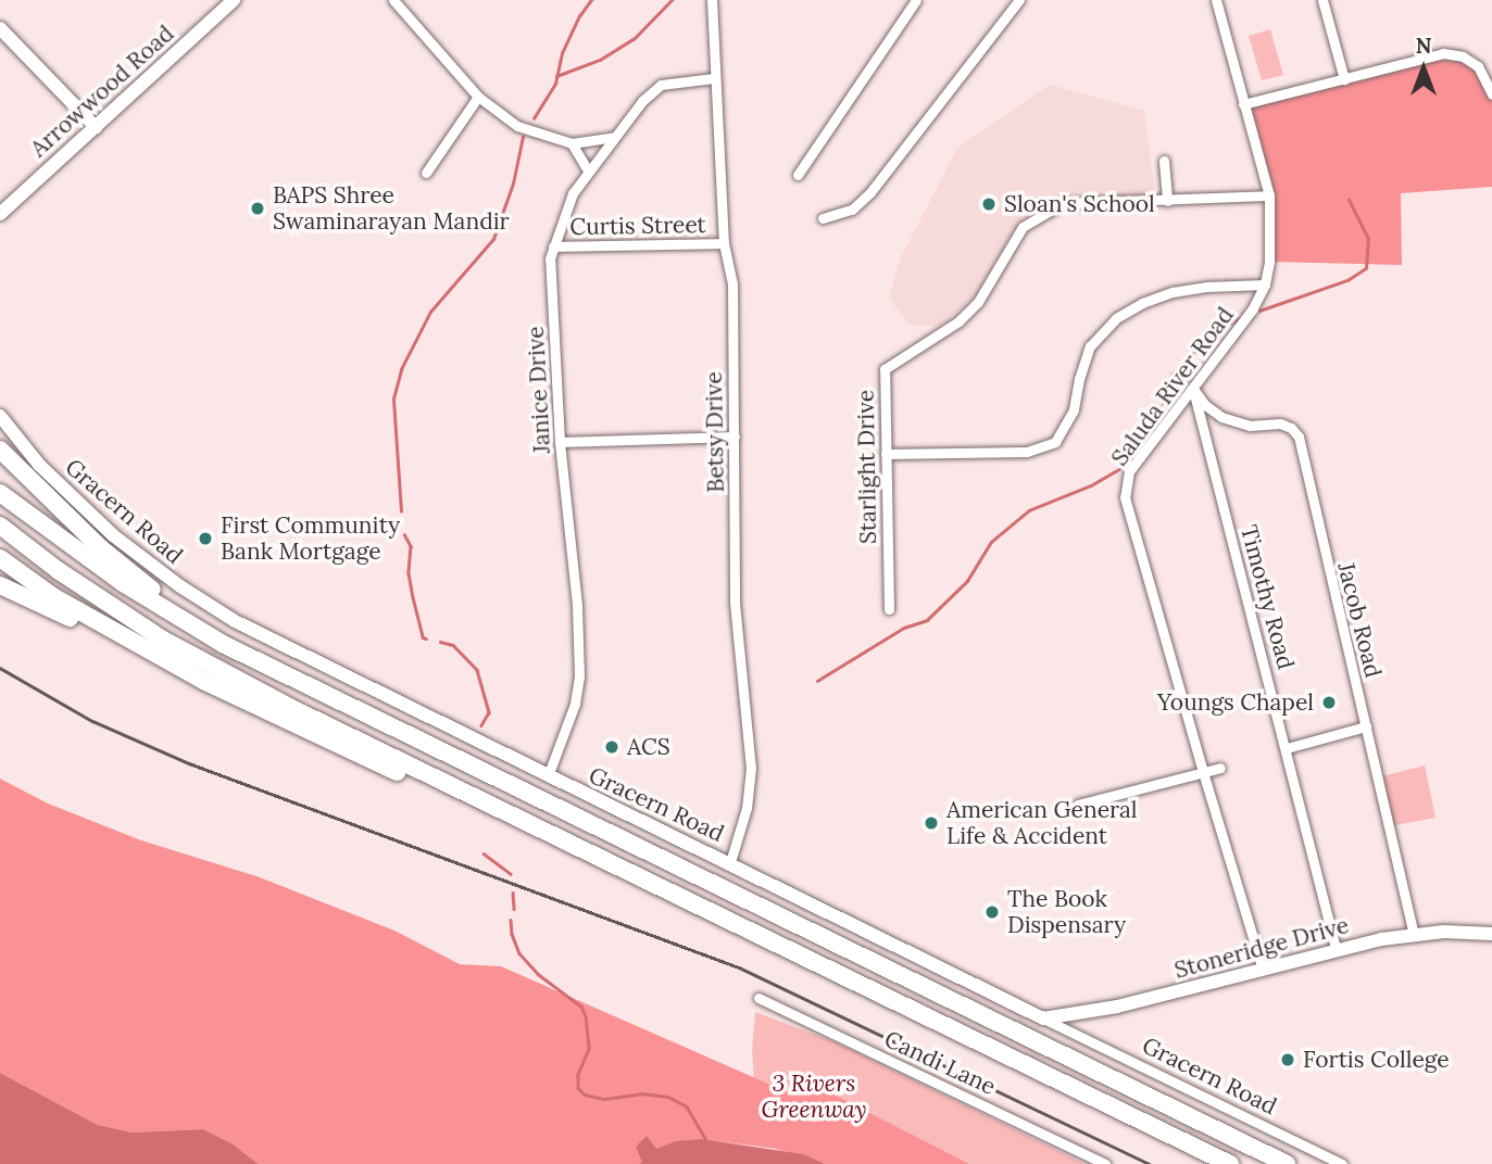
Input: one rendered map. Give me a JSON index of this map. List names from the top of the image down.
{
  "streets": {
    "street": [
      "Arrowwood Road",
      "Curtis Street",
      "Saluda River Road",
      "Janice Drive",
      "Betsy Drive",
      "Starlight Drive",
      "Gracern Road",
      "Timothy Road",
      "Jacob Road",
      "Stoneridge Drive",
      "Candi Lane"
    ]
  },
  "crossings": [
    ["Curtis Street", "Janice Drive"],
    ["Curtis Street", "Betsy Drive"],
    ["Saluda River Road", "Starlight Drive"],
    ["Saluda River Road", "Timothy Road"],
    ["Saluda River Road", "Jacob Road"],
    ["Saluda River Road", "Stoneridge Drive"],
    ["Janice Drive", "Betsy Drive"],
    ["Janice Drive", "Gracern Road"],
    ["Betsy Drive", "Gracern Road"],
    ["Gracern Road", "Stoneridge Drive"],
    ["Timothy Road", "Jacob Road"],
    ["Timothy Road", "Stoneridge Drive"],
    ["Jacob Road", "Stoneridge Drive"]
  ],
  "parks": ["3 Rivers Greenway"],
  "places": [
    "Sloan's School",
    "BAPS Shree Swaminarayan Mandir",
    "First Community Bank Mortgage",
    "Youngs Chapel",
    "ACS",
    "American General Life & Accident",
    "The Book Dispensary",
    "Fortis College"
  ],
  "north": "top"
}
